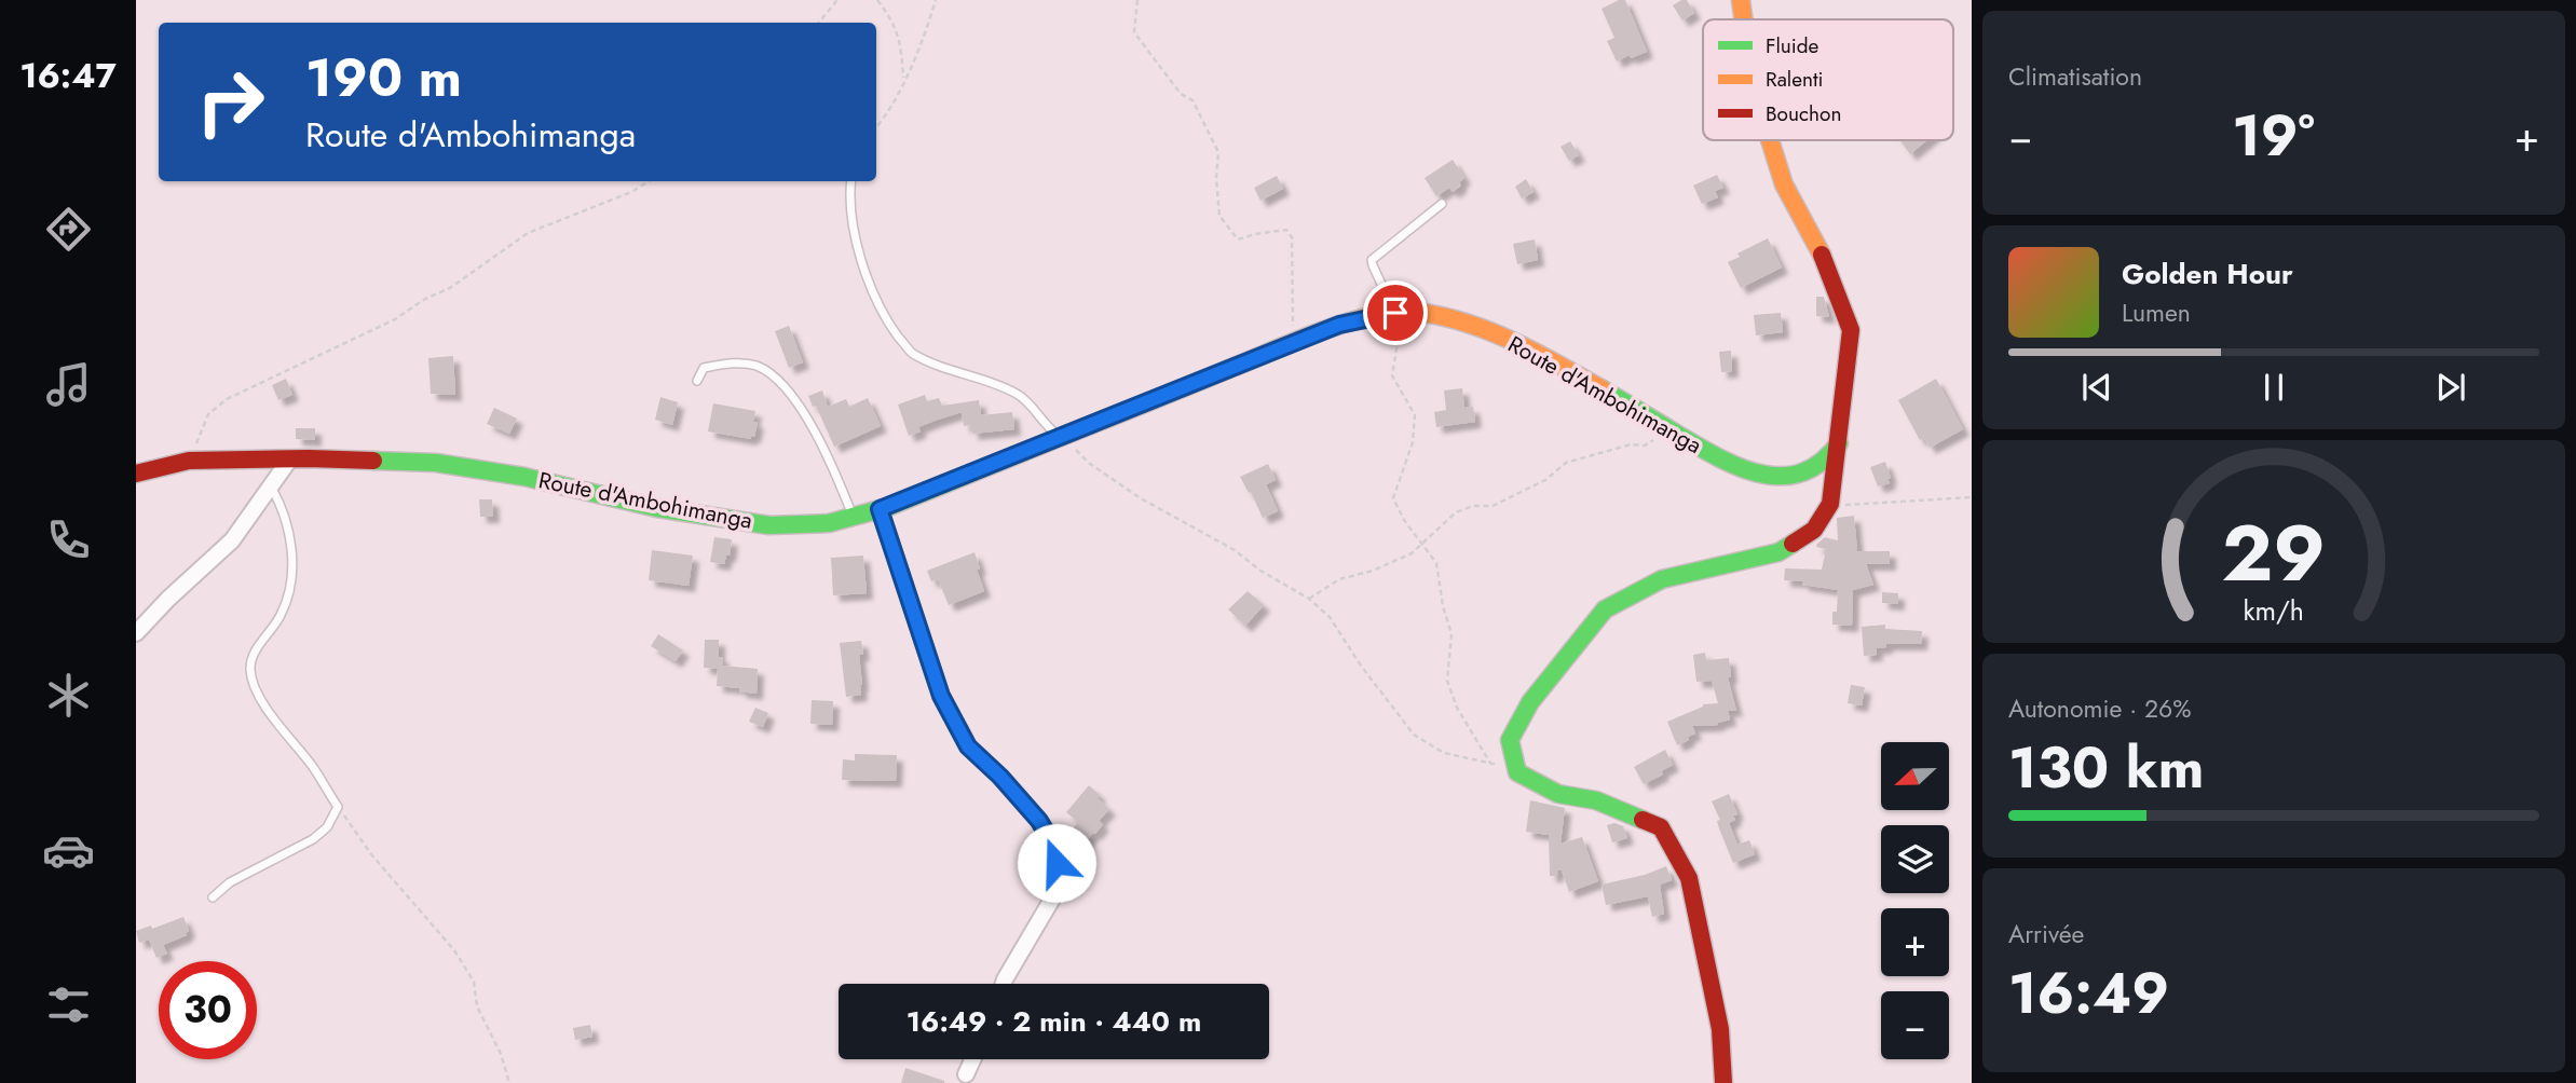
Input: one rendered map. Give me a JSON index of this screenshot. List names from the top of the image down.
{
  "streets": {
    "street": ["Route d'Ambohimanga"]
  },
  "legend": ["Fluide", "Ralenti", "Bouchon"],
  "north": "left",
  "page": {
    "tabs": "16:47",
    "tile": [
      "Climatisation",
      ["Autonomie · 26%", "130 km"],
      ["Arrivée", "16:49"]
    ],
    "turn": ["190 m", "Route d'Ambohimanga"],
    "heat": ["−", "19°", "+"],
    "song": ["Golden Hour", "Lumen"],
    "map_buttons": ["+", "−"],
    "limit": "30",
    "trip": "16:49 · 2 min · 440 m",
    "gauge": ["29", "km/h"]
  }
}
